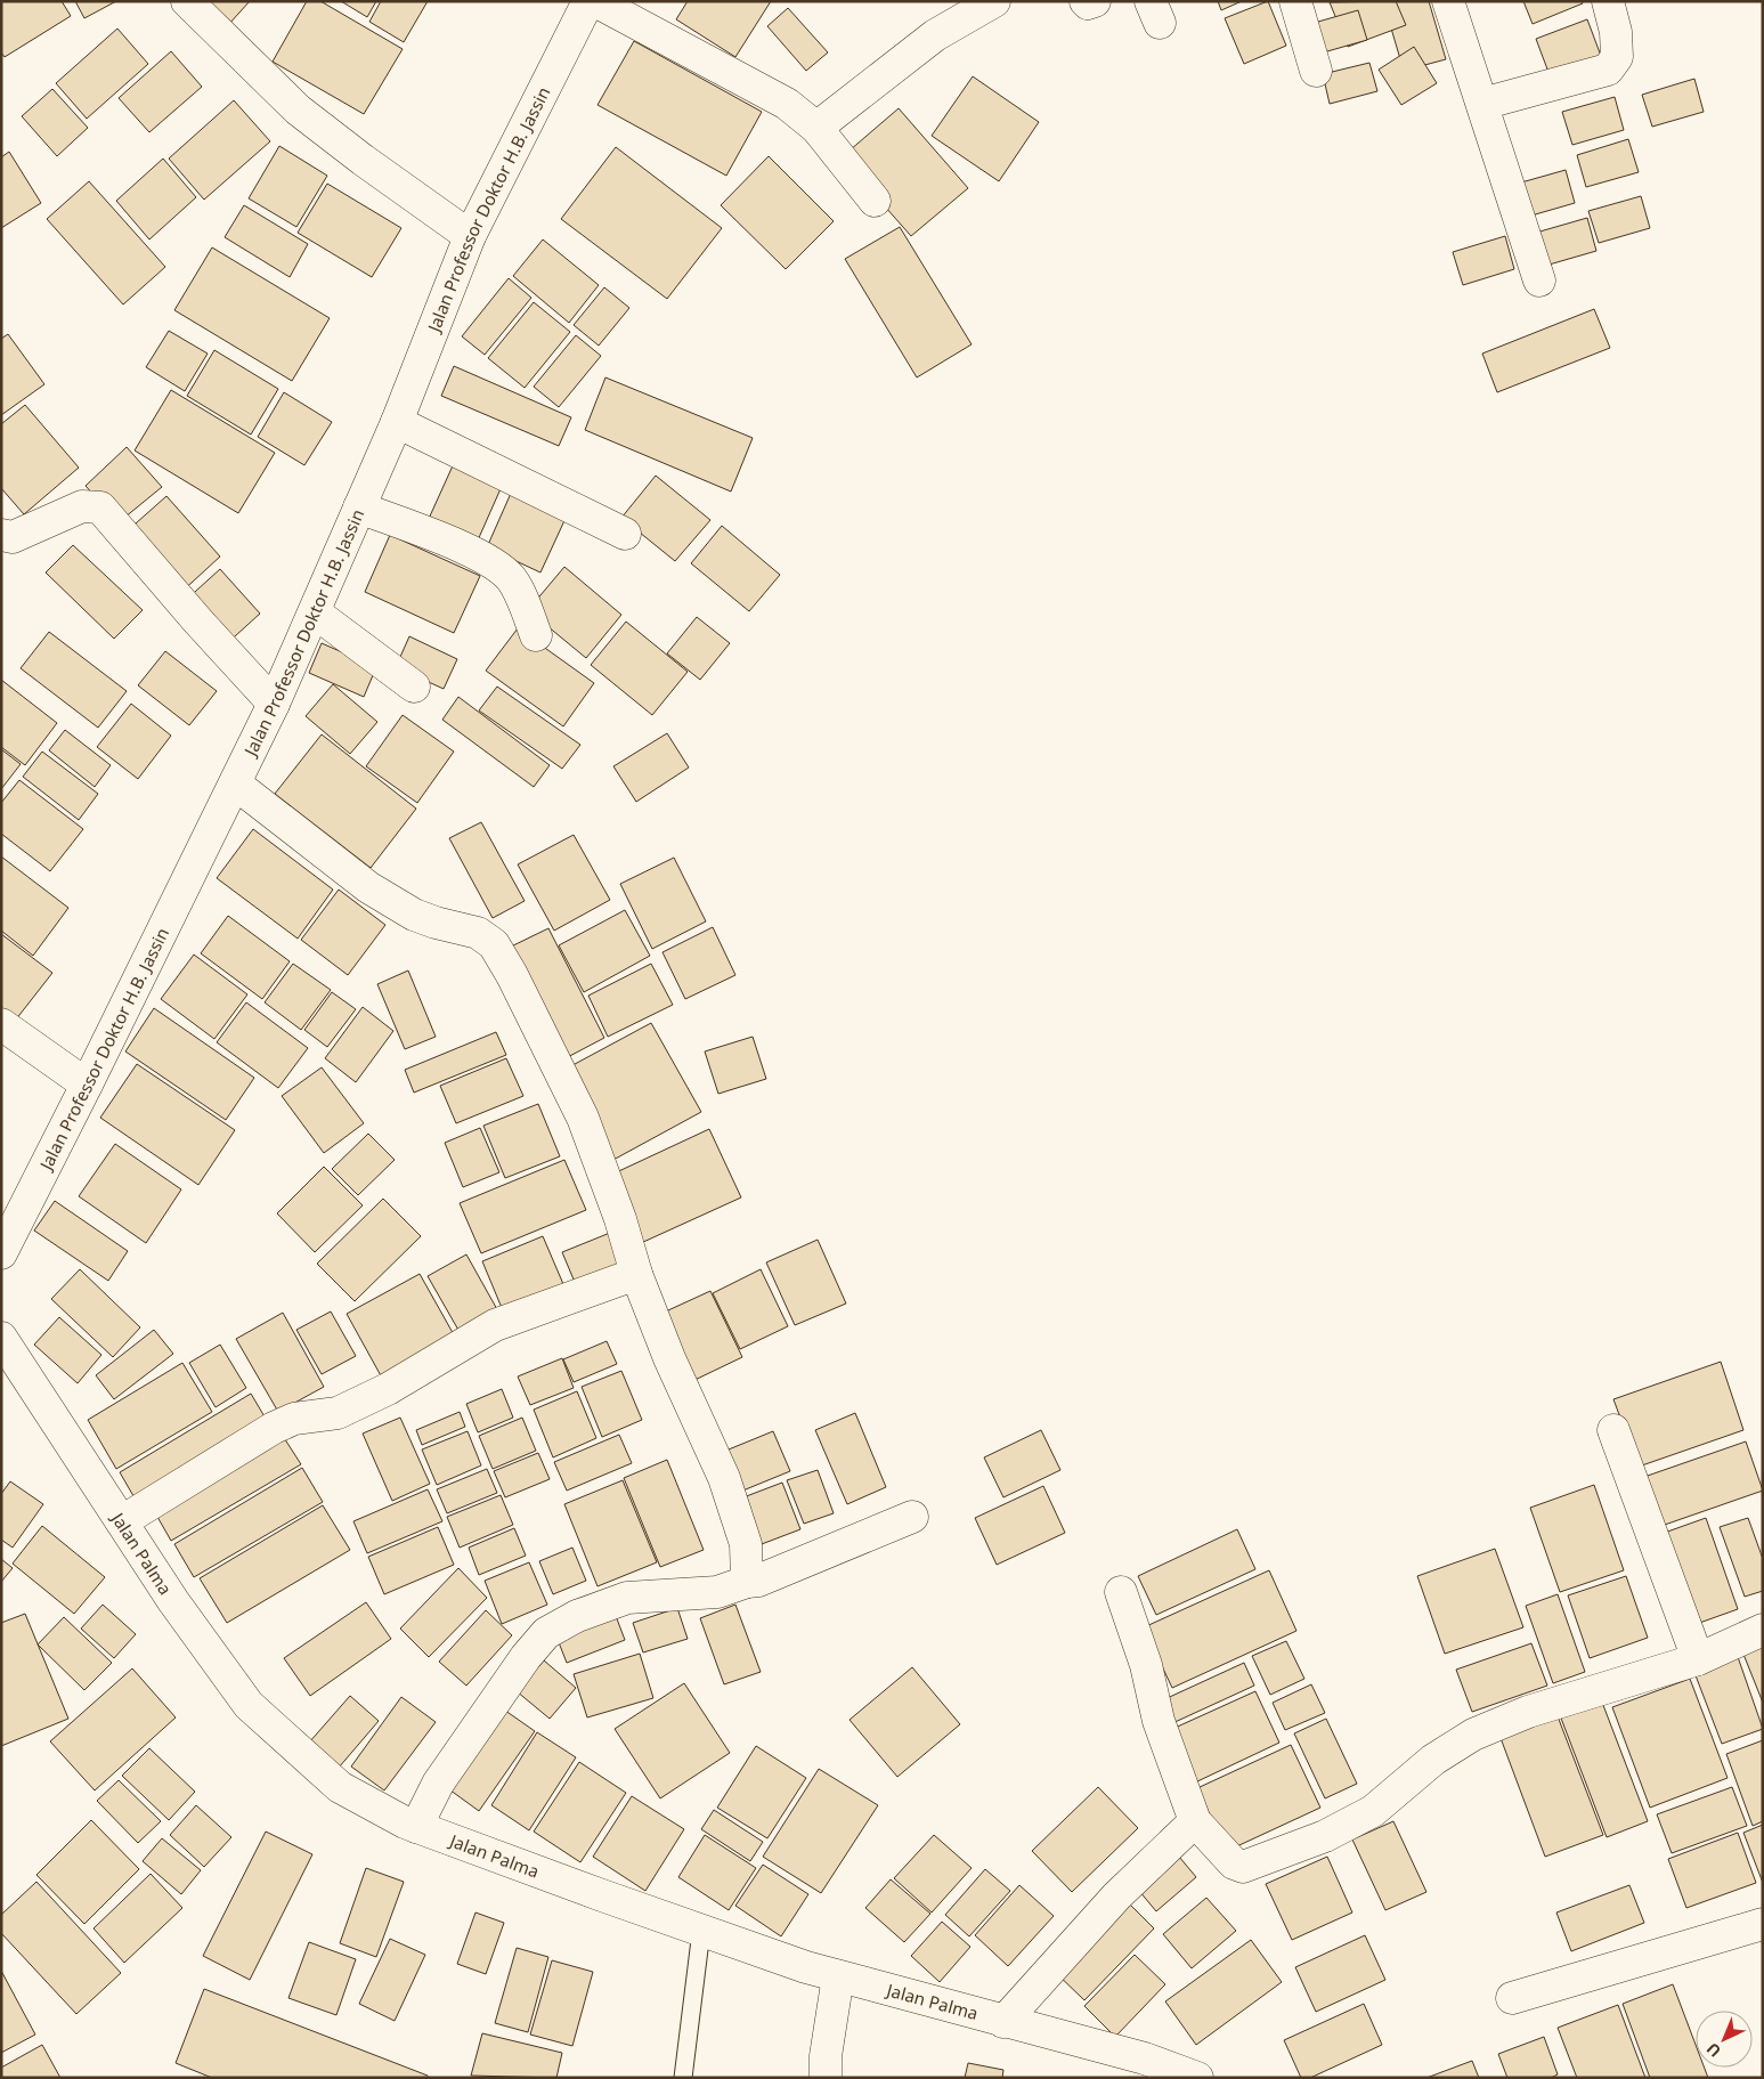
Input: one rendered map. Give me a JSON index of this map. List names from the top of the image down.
{
  "streets": {
    "main road": ["Jalan Professor Doktor H.B. Jassin", "Jalan Palma"]
  },
  "north": "bottom left"
}
